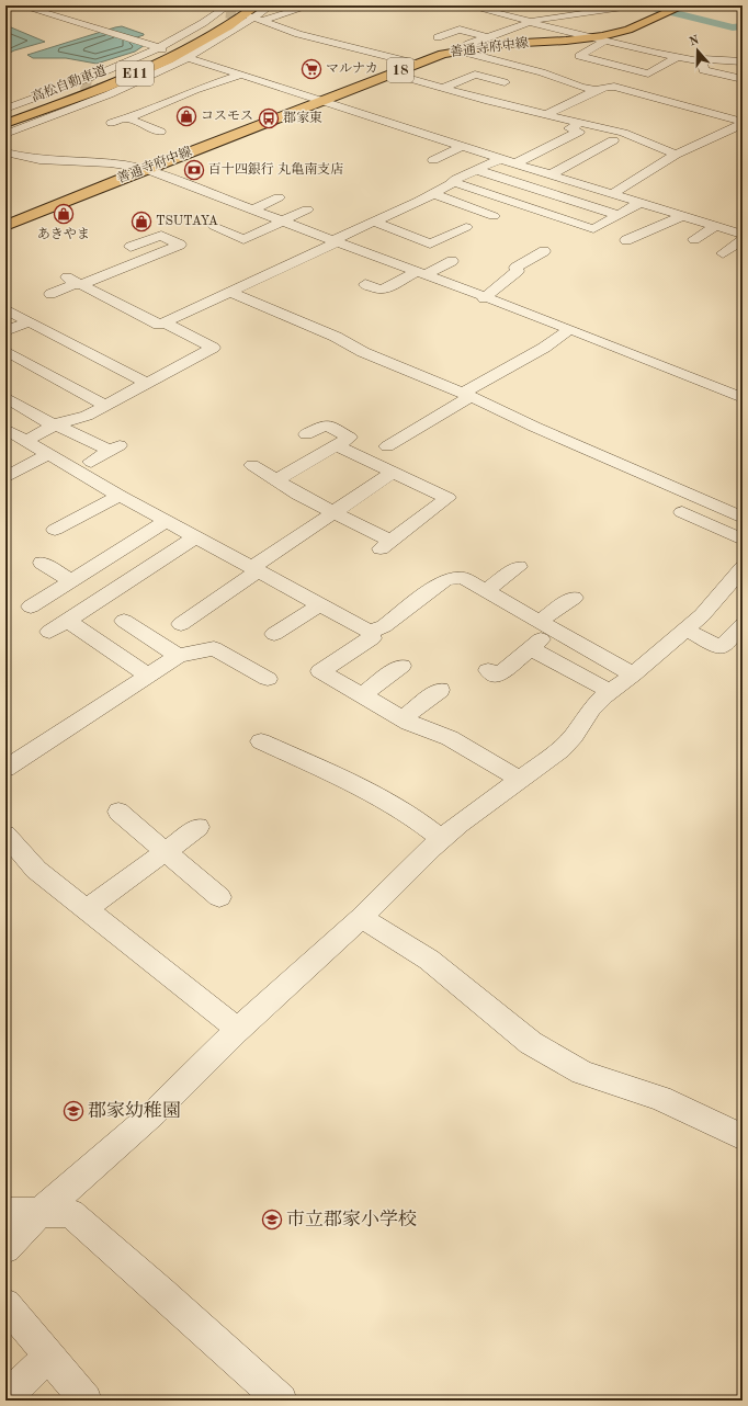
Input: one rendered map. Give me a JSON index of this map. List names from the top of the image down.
{
  "streets": {
    "main road": [
      "善通寺府中線",
      "18",
      "E11",
      "高松自動車道"
    ]
  },
  "places": {
    "supermarket": ["マルナカ"],
    "shop": ["コスモス", "あきやま", "TSUTAYA"],
    "bus stop": ["郡家東"],
    "bank": ["百十四銀行 丸亀南支店"],
    "school or university": ["郡家幼稚園", "市立郡家小学校"]
  },
  "north": "top"
}
